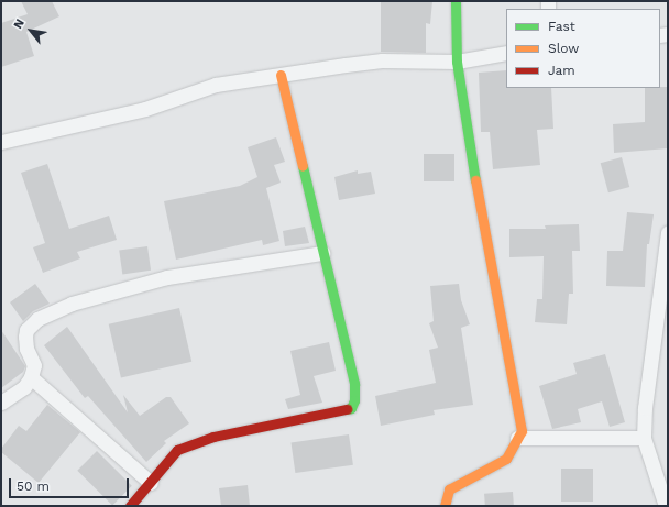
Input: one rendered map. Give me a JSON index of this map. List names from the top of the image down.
{
  "legend": ["Fast", "Slow", "Jam"],
  "scale_bar": "50 m",
  "north": "top left"
}
